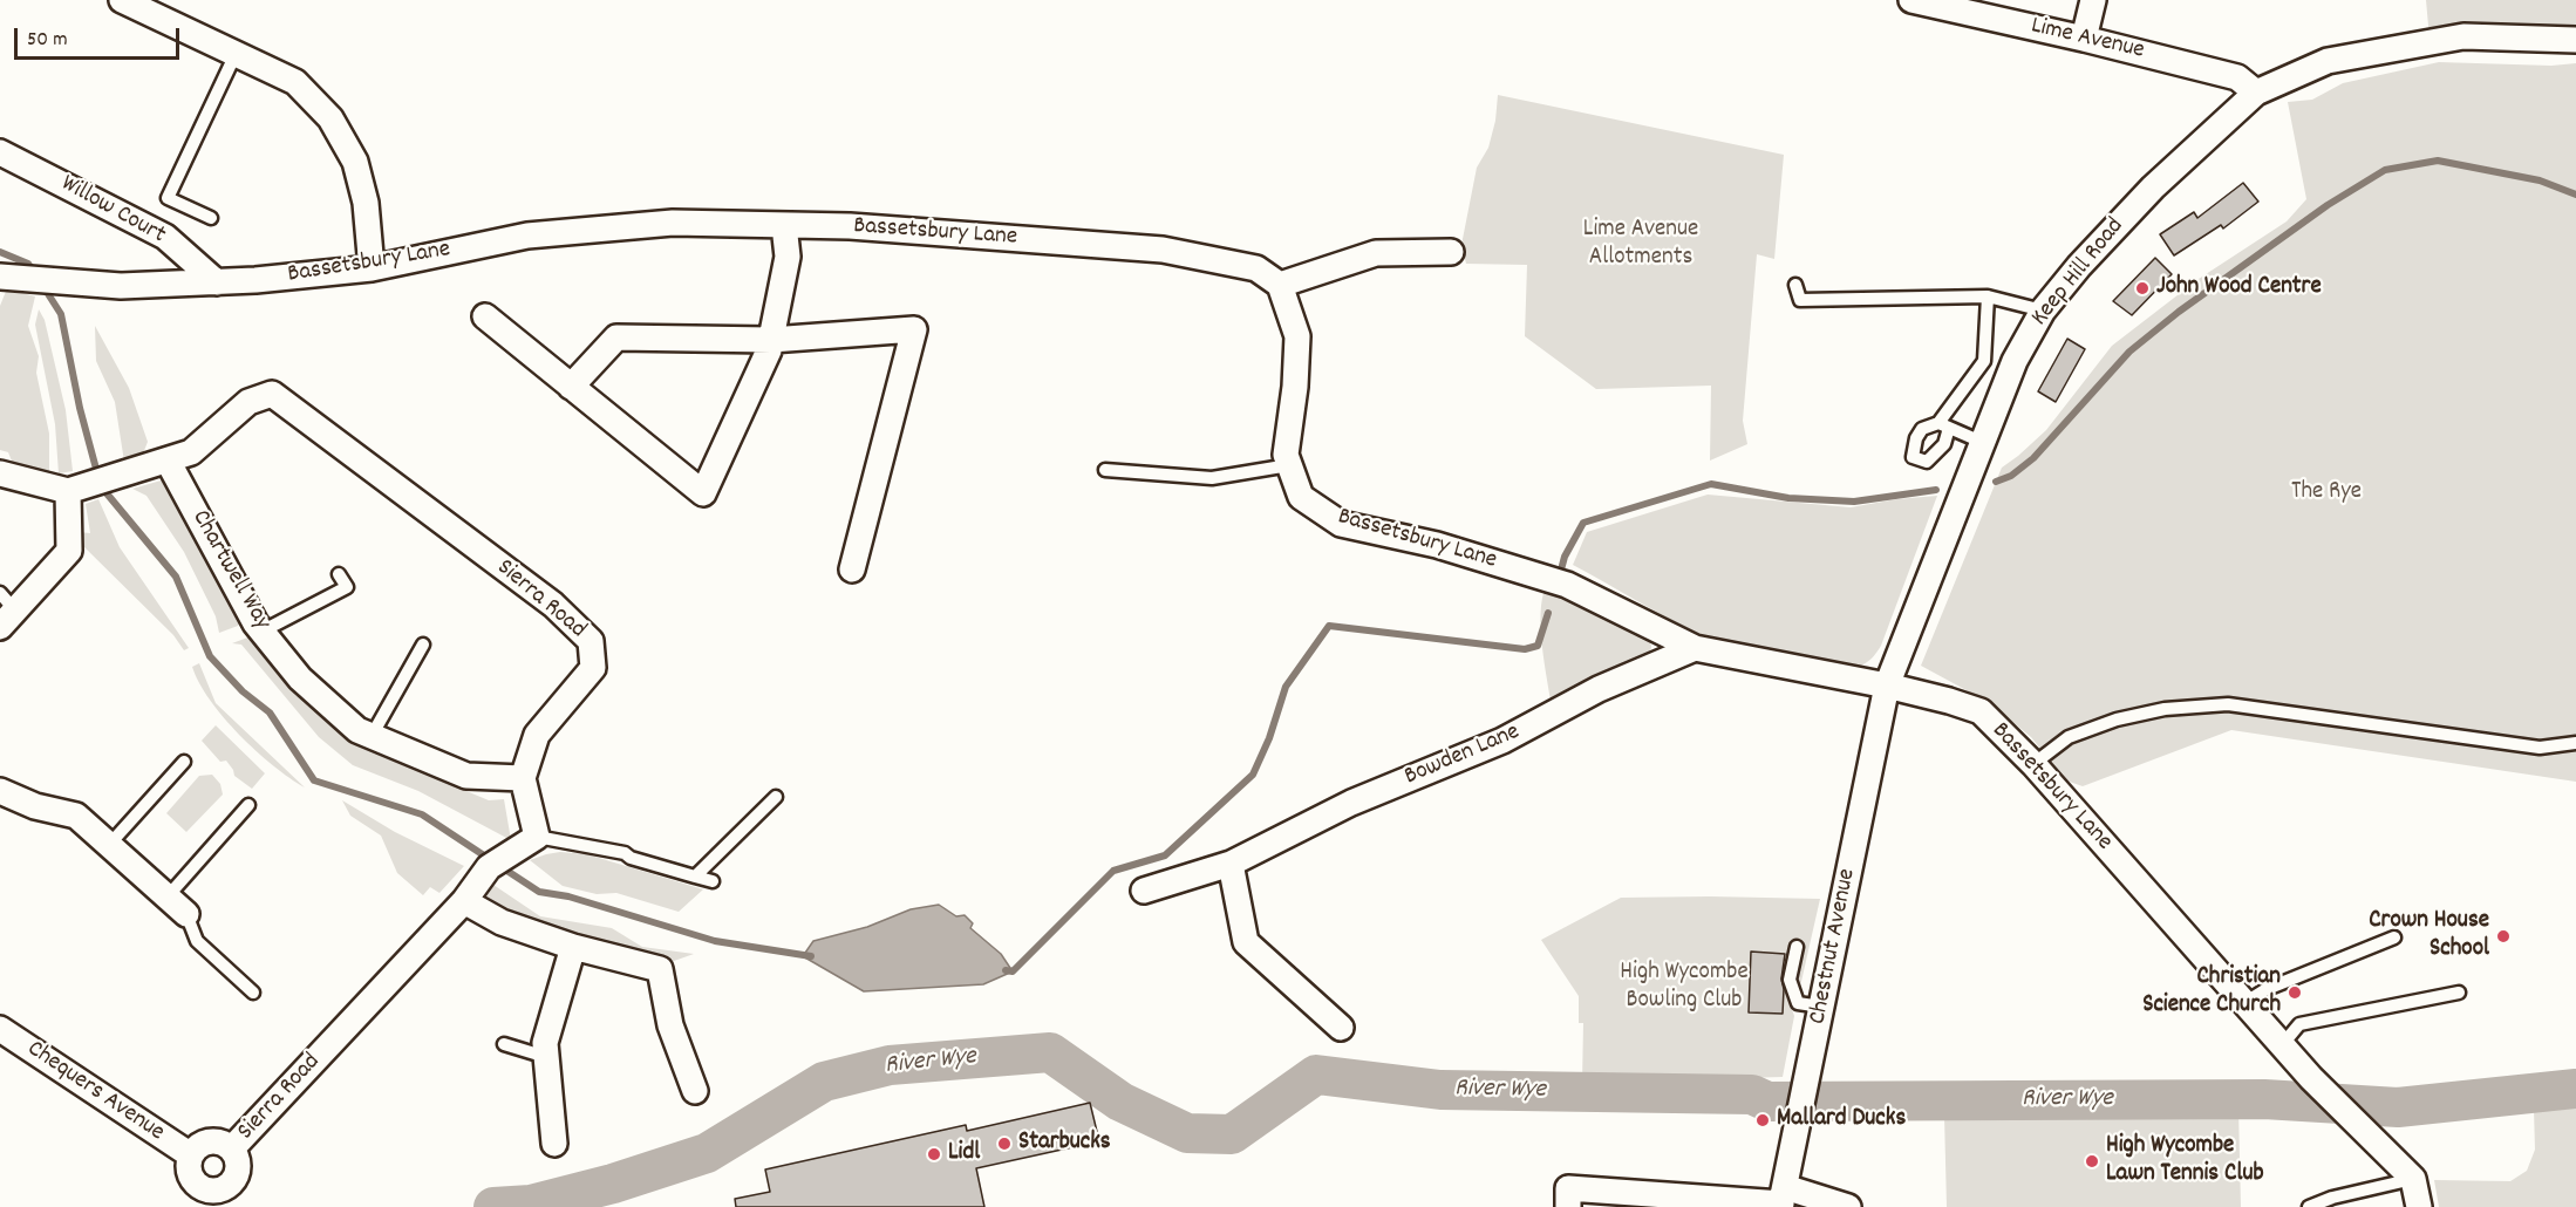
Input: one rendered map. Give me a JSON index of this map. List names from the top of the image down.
{
  "streets": {
    "street": [
      "Lime Avenue",
      "Willow Court",
      "Bassetsbury Lane",
      "Keep Hill Road",
      "Chartwell Way",
      "Sierra Road",
      "Bowden Lane",
      "Chestnut Avenue",
      "Chequers Avenue"
    ]
  },
  "crossings": [
    ["Lime Avenue", "Keep Hill Road"],
    ["Willow Court", "Bassetsbury Lane"],
    ["Bassetsbury Lane", "Keep Hill Road"],
    ["Bassetsbury Lane", "Bowden Lane"],
    ["Bassetsbury Lane", "Chestnut Avenue"],
    ["Keep Hill Road", "Chestnut Avenue"],
    ["Chartwell Way", "Sierra Road"],
    ["Sierra Road", "Chequers Avenue"]
  ],
  "water": ["River Wye"],
  "parks": ["Lime Avenue Allotments", "The Rye", "High Wycombe Bowling Club"],
  "places": [
    "John Wood Centre",
    "Crown House School",
    "Christian Science Church",
    "Mallard Ducks",
    "Starbucks",
    "Lidl",
    "High Wycombe Lawn Tennis Club"
  ],
  "scale_bar": "50 m"
}
